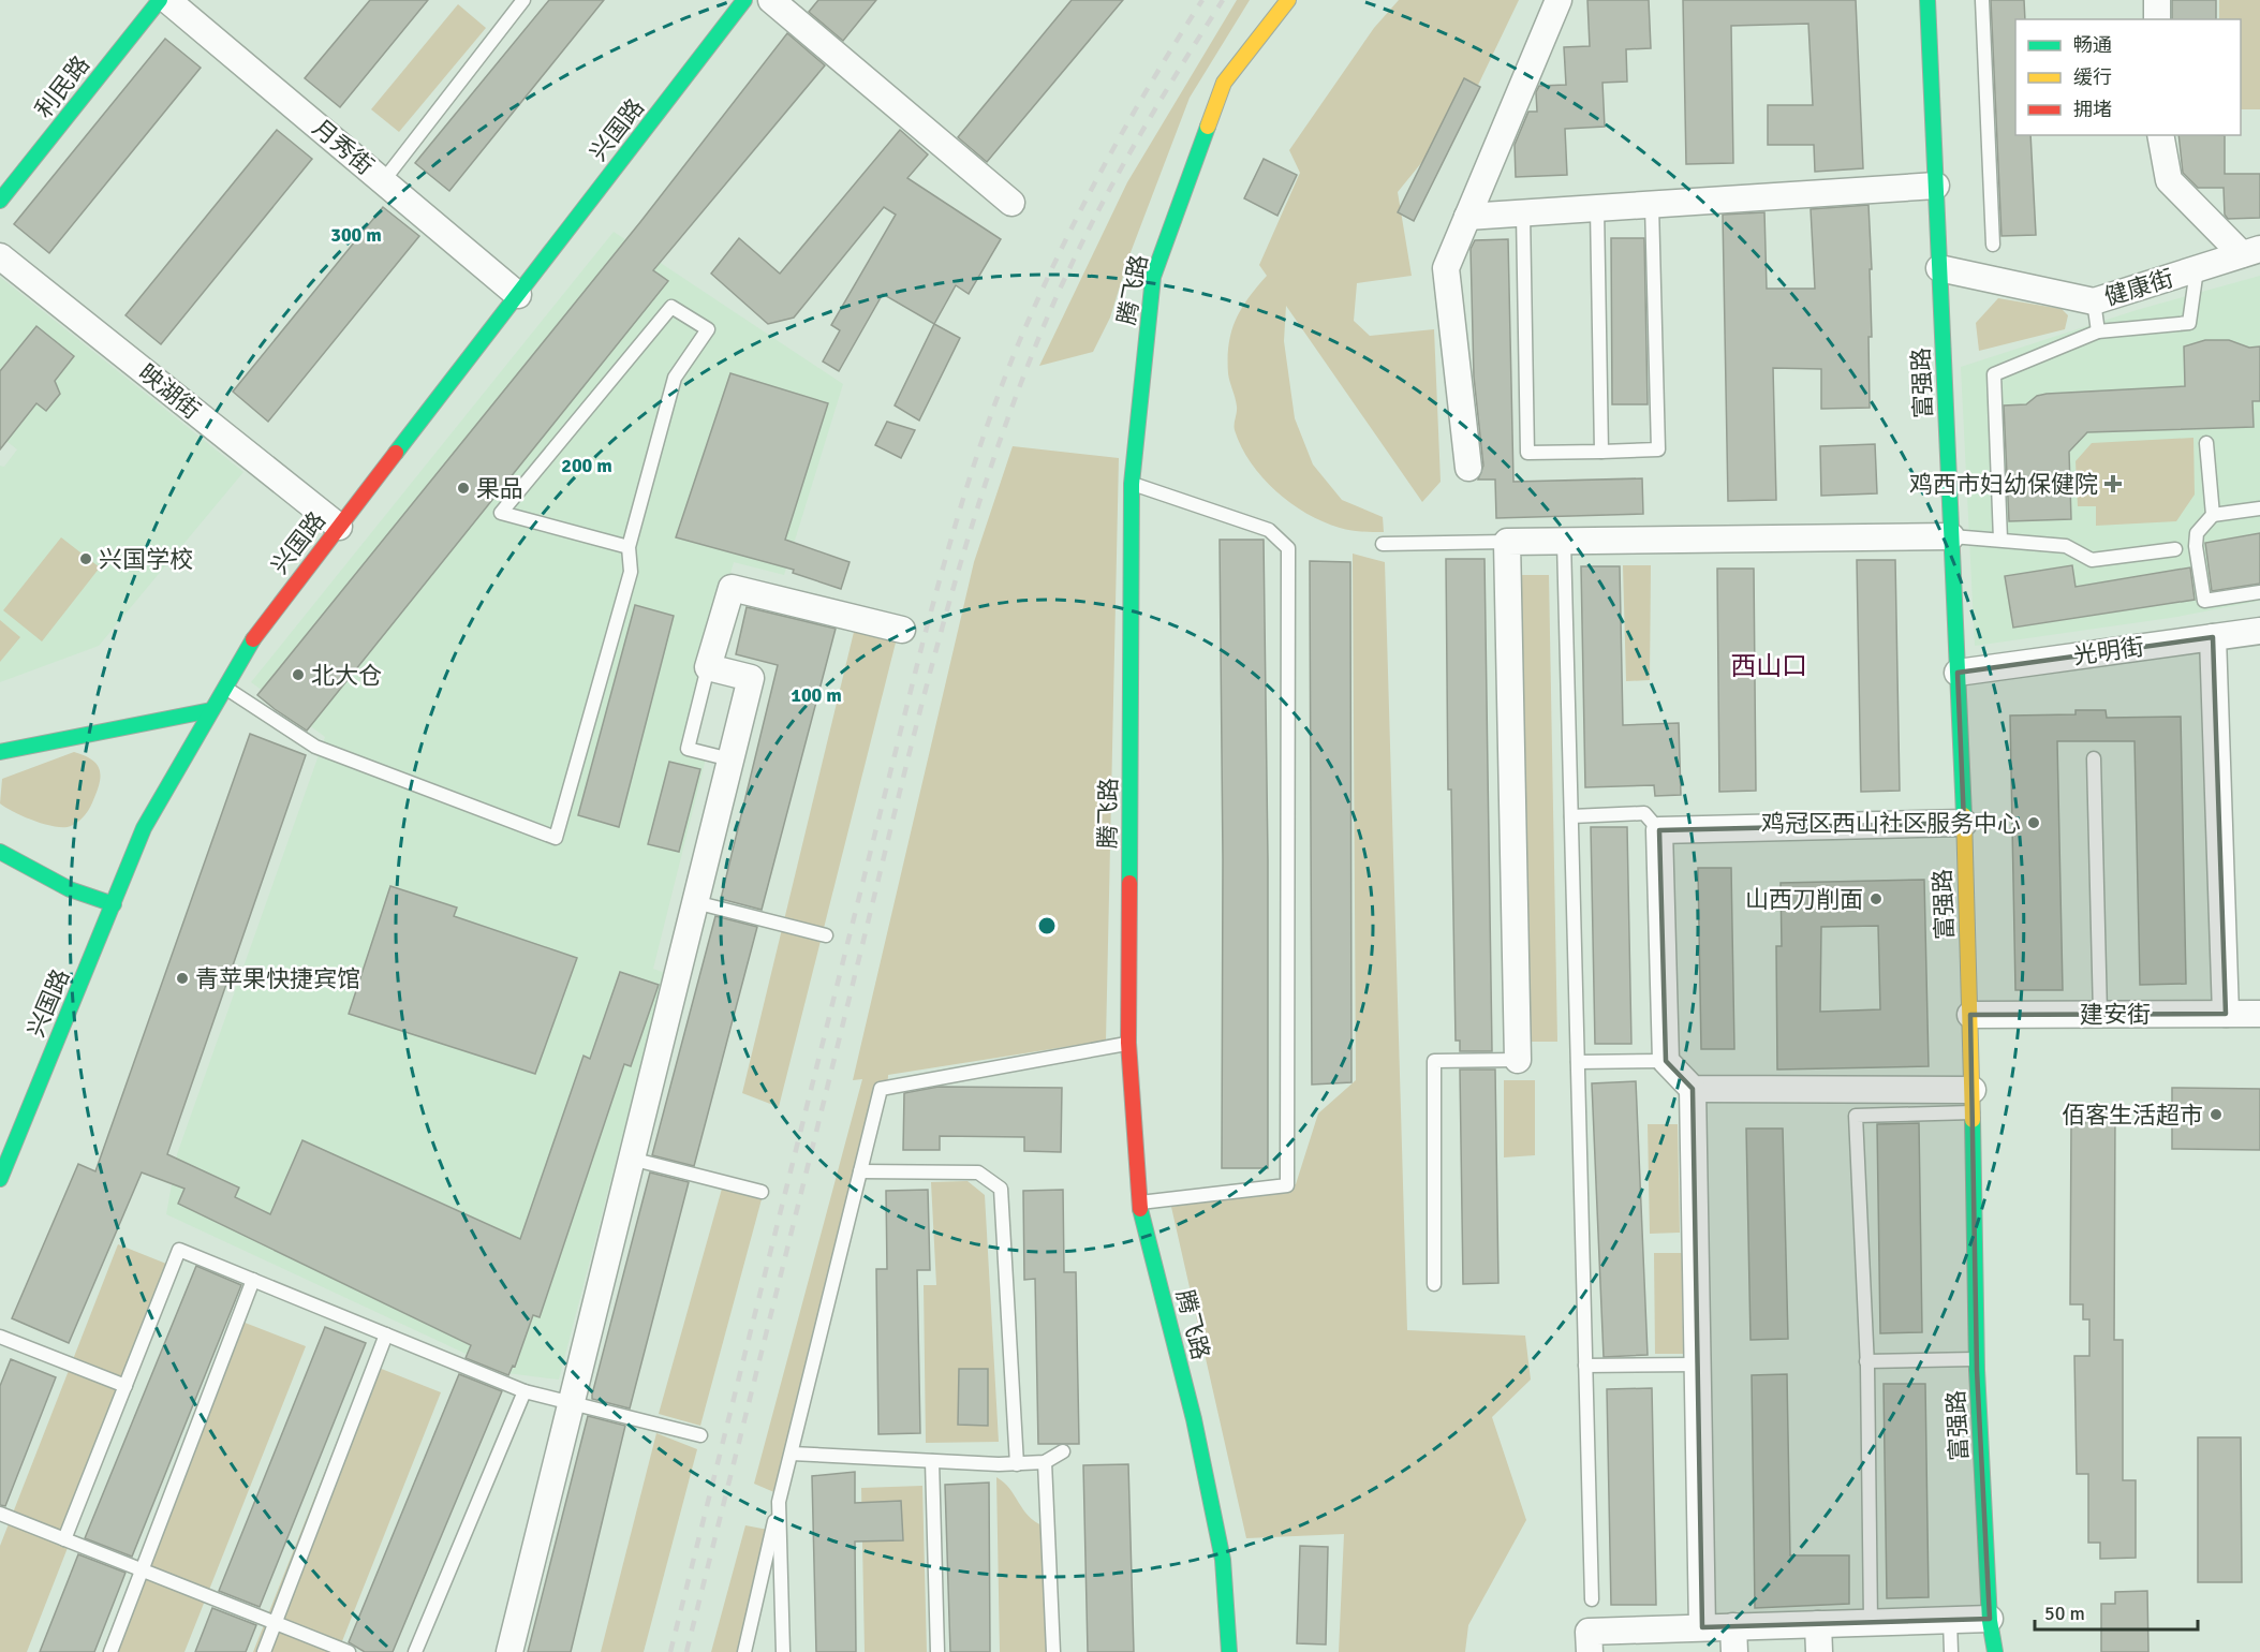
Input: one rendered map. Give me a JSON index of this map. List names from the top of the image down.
{
  "streets": {
    "street": [
      "利民路",
      "兴国路",
      "月秀街",
      "健康街",
      "腾飞路",
      "富强路",
      "映湖街",
      "光明街",
      "建安街"
    ]
  },
  "crossings": [
    ["兴国路", "月秀街"],
    ["兴国路", "映湖街"],
    ["健康街", "富强路"],
    ["富强路", "光明街"],
    ["富强路", "建安街"]
  ],
  "districts": ["西山口"],
  "places": {
    "health": ["鸡西市妇幼保健院"],
    "other": [
      "果品",
      "兴国学校",
      "北大仓",
      "鸡冠区西山社区服务中心",
      "山西刀削面",
      "青苹果快捷宾馆",
      "佰客生活超市"
    ]
  },
  "legend": ["畅通", "缓行", "拥堵"],
  "scale_bar": "50 m",
  "rings": ["300 m", "200 m", "100 m"]
}
